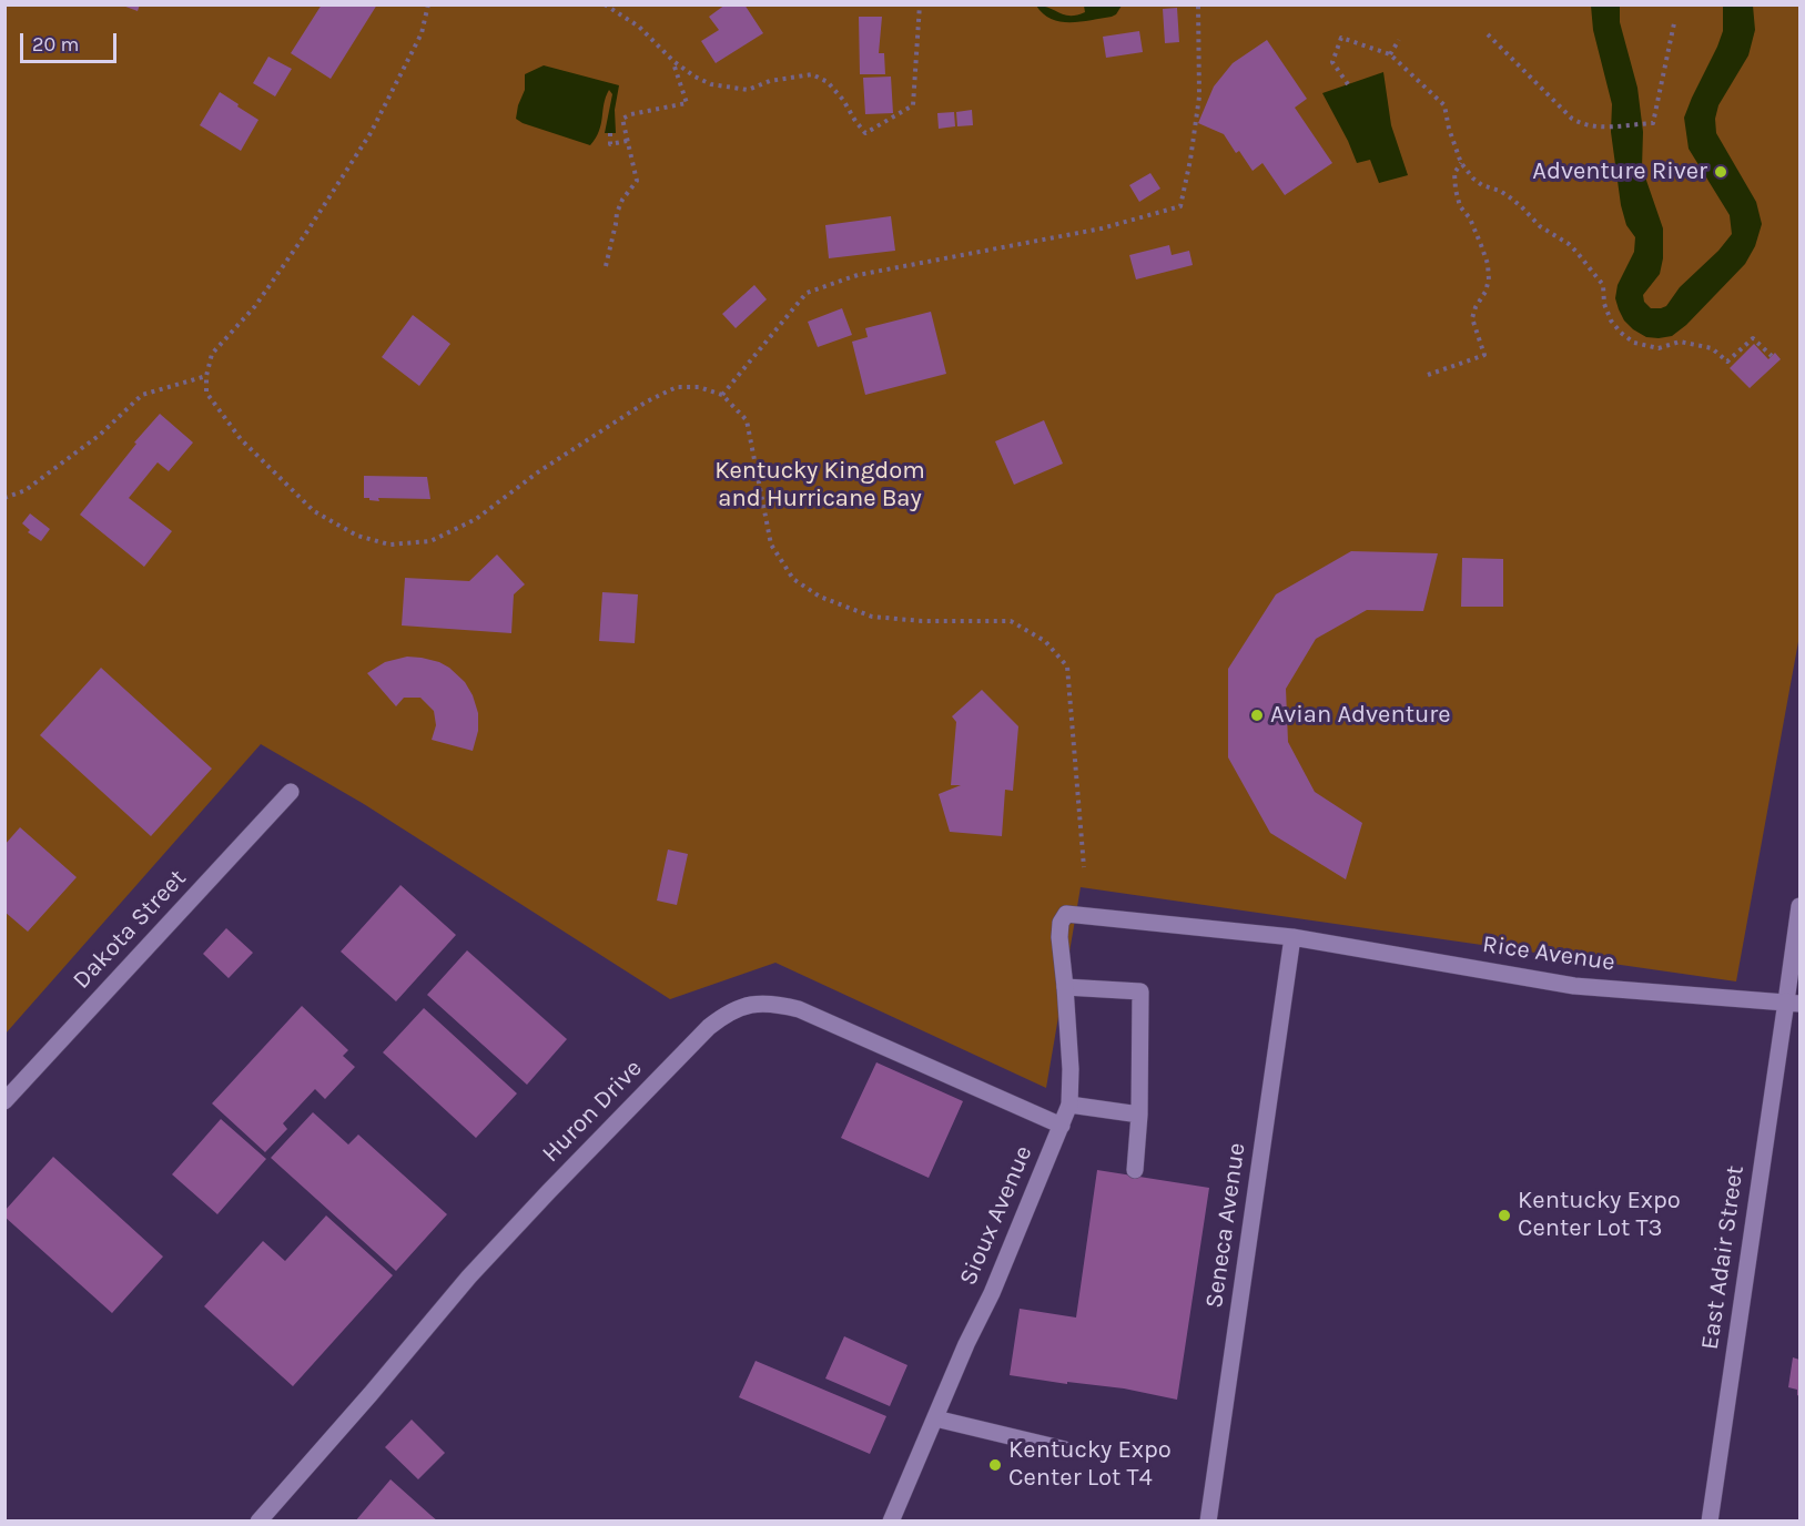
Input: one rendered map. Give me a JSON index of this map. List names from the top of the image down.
{
  "streets": {
    "street": [
      "Dakota Street",
      "Rice Avenue",
      "Huron Drive",
      "Sioux Avenue",
      "Seneca Avenue",
      "East Adair Street"
    ]
  },
  "crossings": [
    ["Rice Avenue", "Sioux Avenue"],
    ["Rice Avenue", "Seneca Avenue"],
    ["Rice Avenue", "East Adair Street"],
    ["Huron Drive", "Sioux Avenue"]
  ],
  "parks": ["Kentucky Kingdom and Hurricane Bay"],
  "places": [
    "Adventure River",
    "Avian Adventure",
    "Kentucky Expo Center Lot T3",
    "Kentucky Expo Center Lot T4"
  ],
  "scale_bar": "20 m"
}
